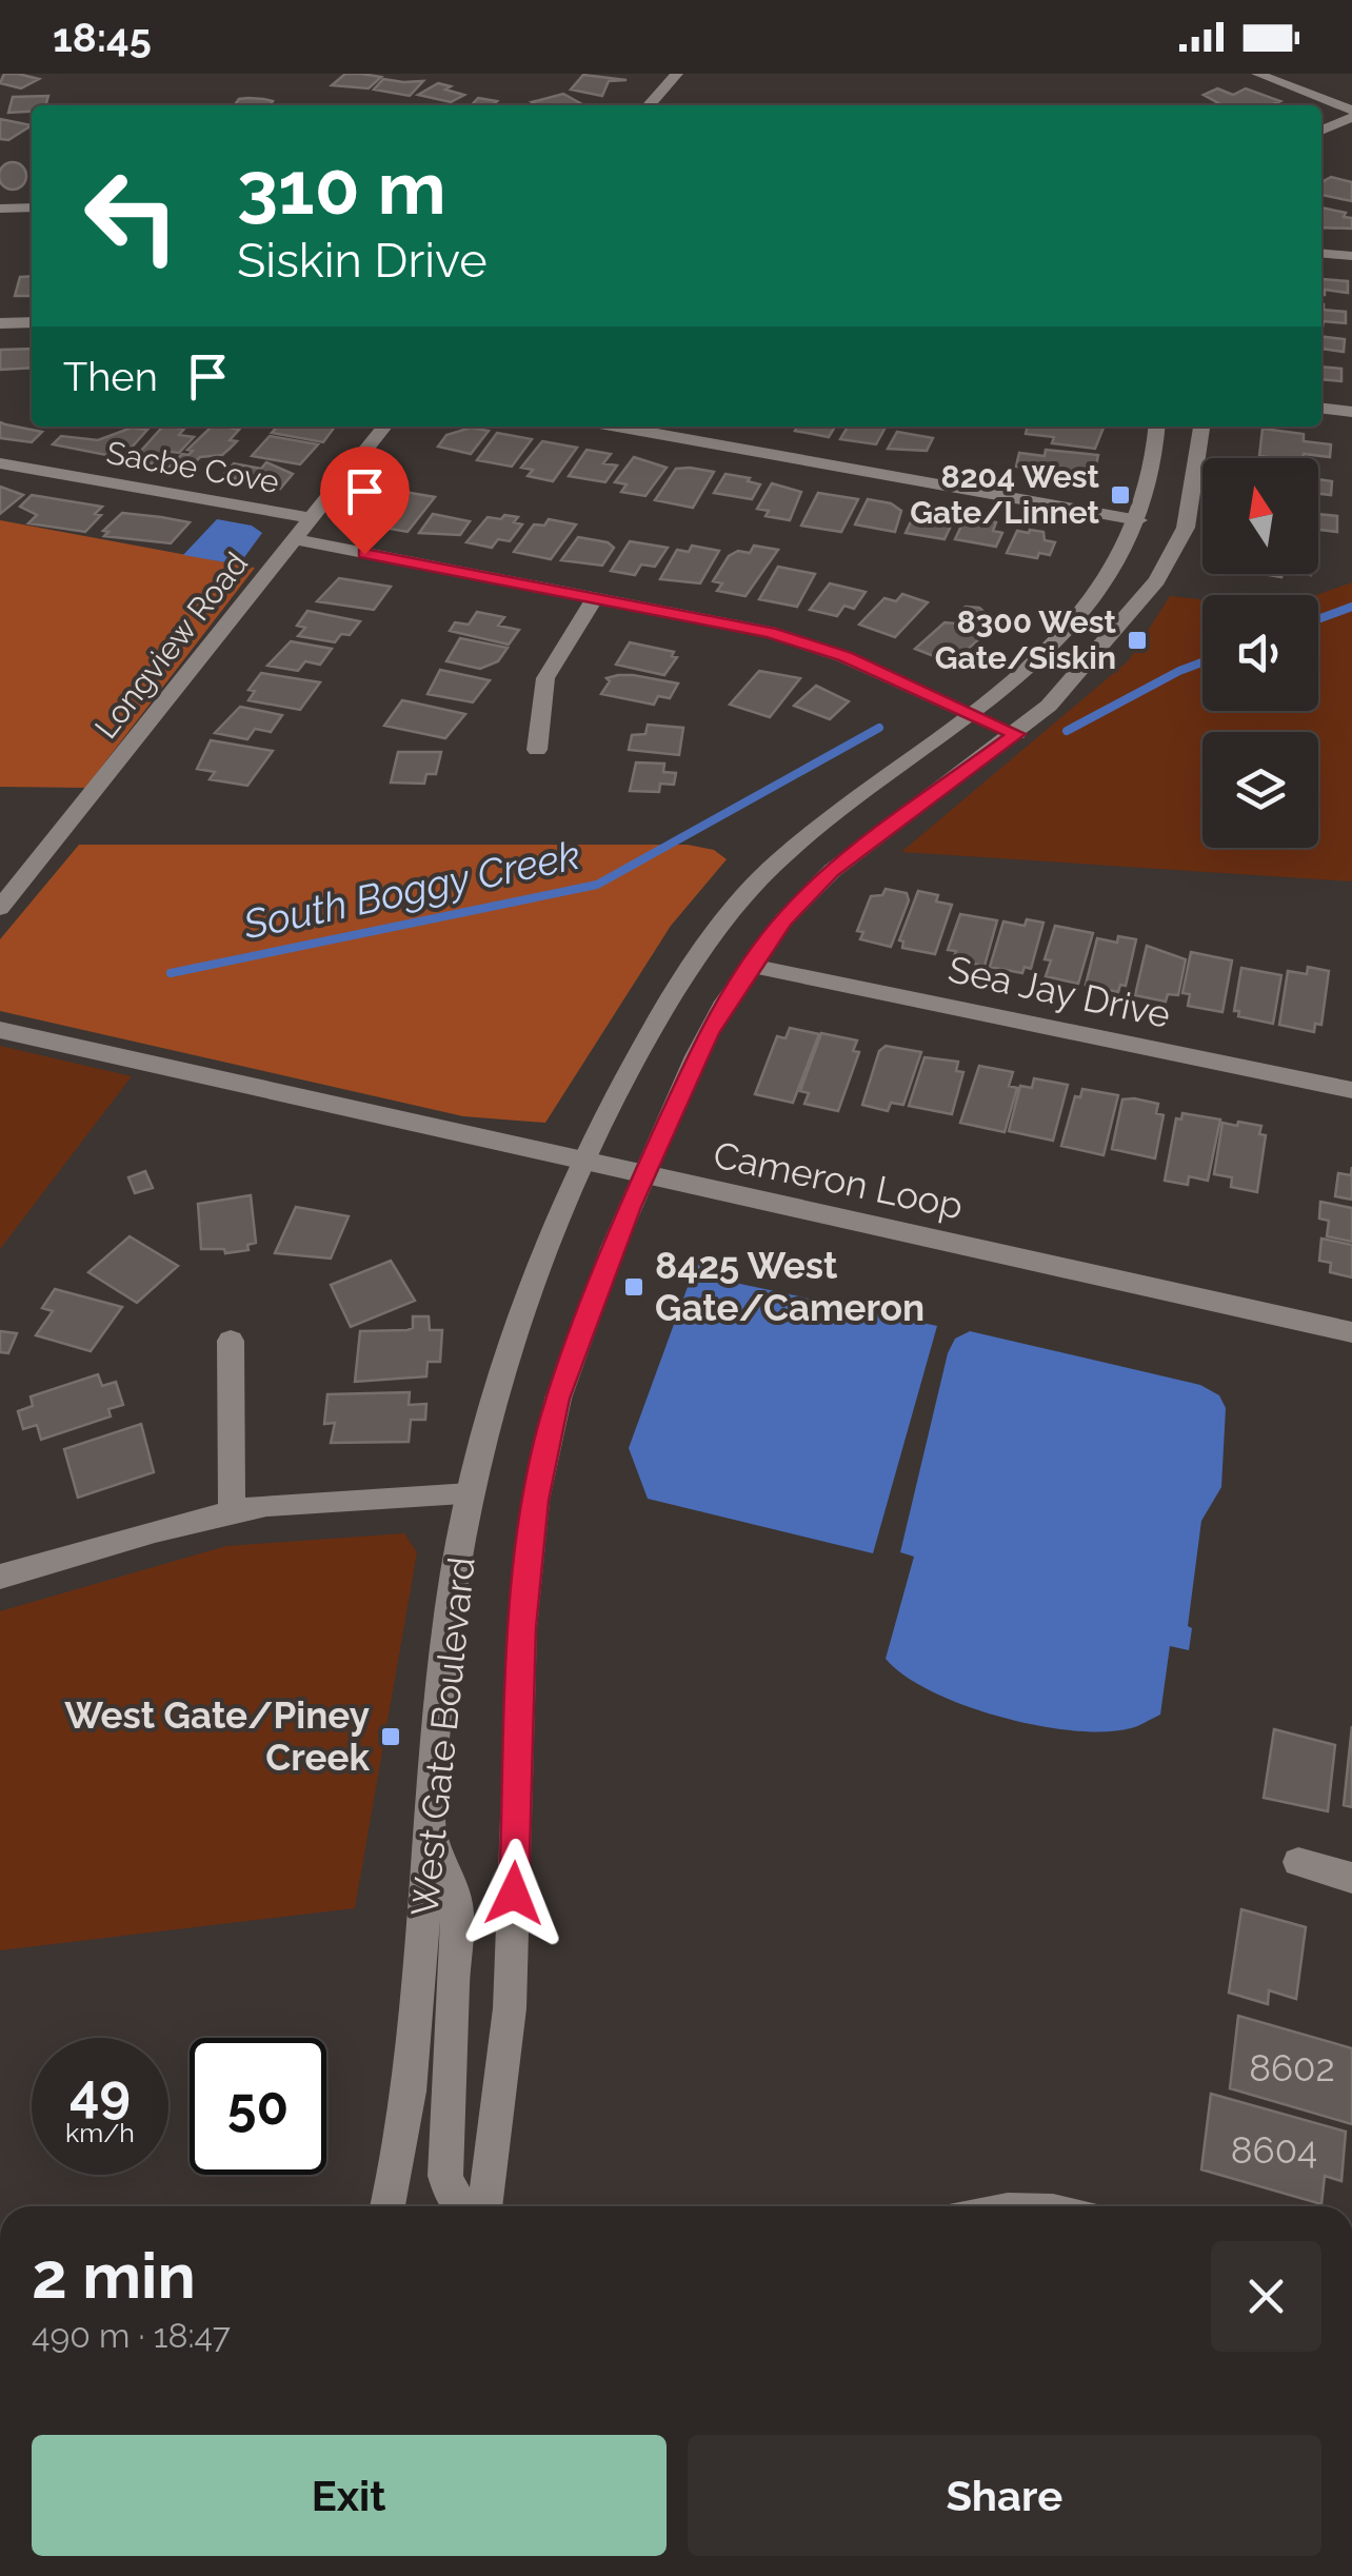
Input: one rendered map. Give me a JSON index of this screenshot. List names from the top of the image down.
{
  "streets": {
    "street": [
      "Sacbe Cove",
      "Longview Road",
      "Sea Jay Drive",
      "Cameron Loop",
      "West Gate Boulevard"
    ]
  },
  "crossings": [
    ["Sacbe Cove", "Longview Road"],
    ["Sea Jay Drive", "West Gate Boulevard"],
    ["Cameron Loop", "West Gate Boulevard"]
  ],
  "water": ["South Boggy Creek"],
  "places": {
    "transit": [
      "8204 West Gate/Linnet",
      "8300 West Gate/Siskin",
      "8425 West Gate/Cameron",
      "West Gate/Piney Creek"
    ]
  },
  "house_numbers": ["8602", "8604"],
  "north": "top",
  "page": {
    "status": "18:45",
    "turn": ["310 m", "Siskin Drive"],
    "then": "Then",
    "speed": "49 km/h",
    "limit": "50",
    "heading": ["2 min", "490 m · 18:47"],
    "buttons": ["Exit", "Share"]
  }
}
